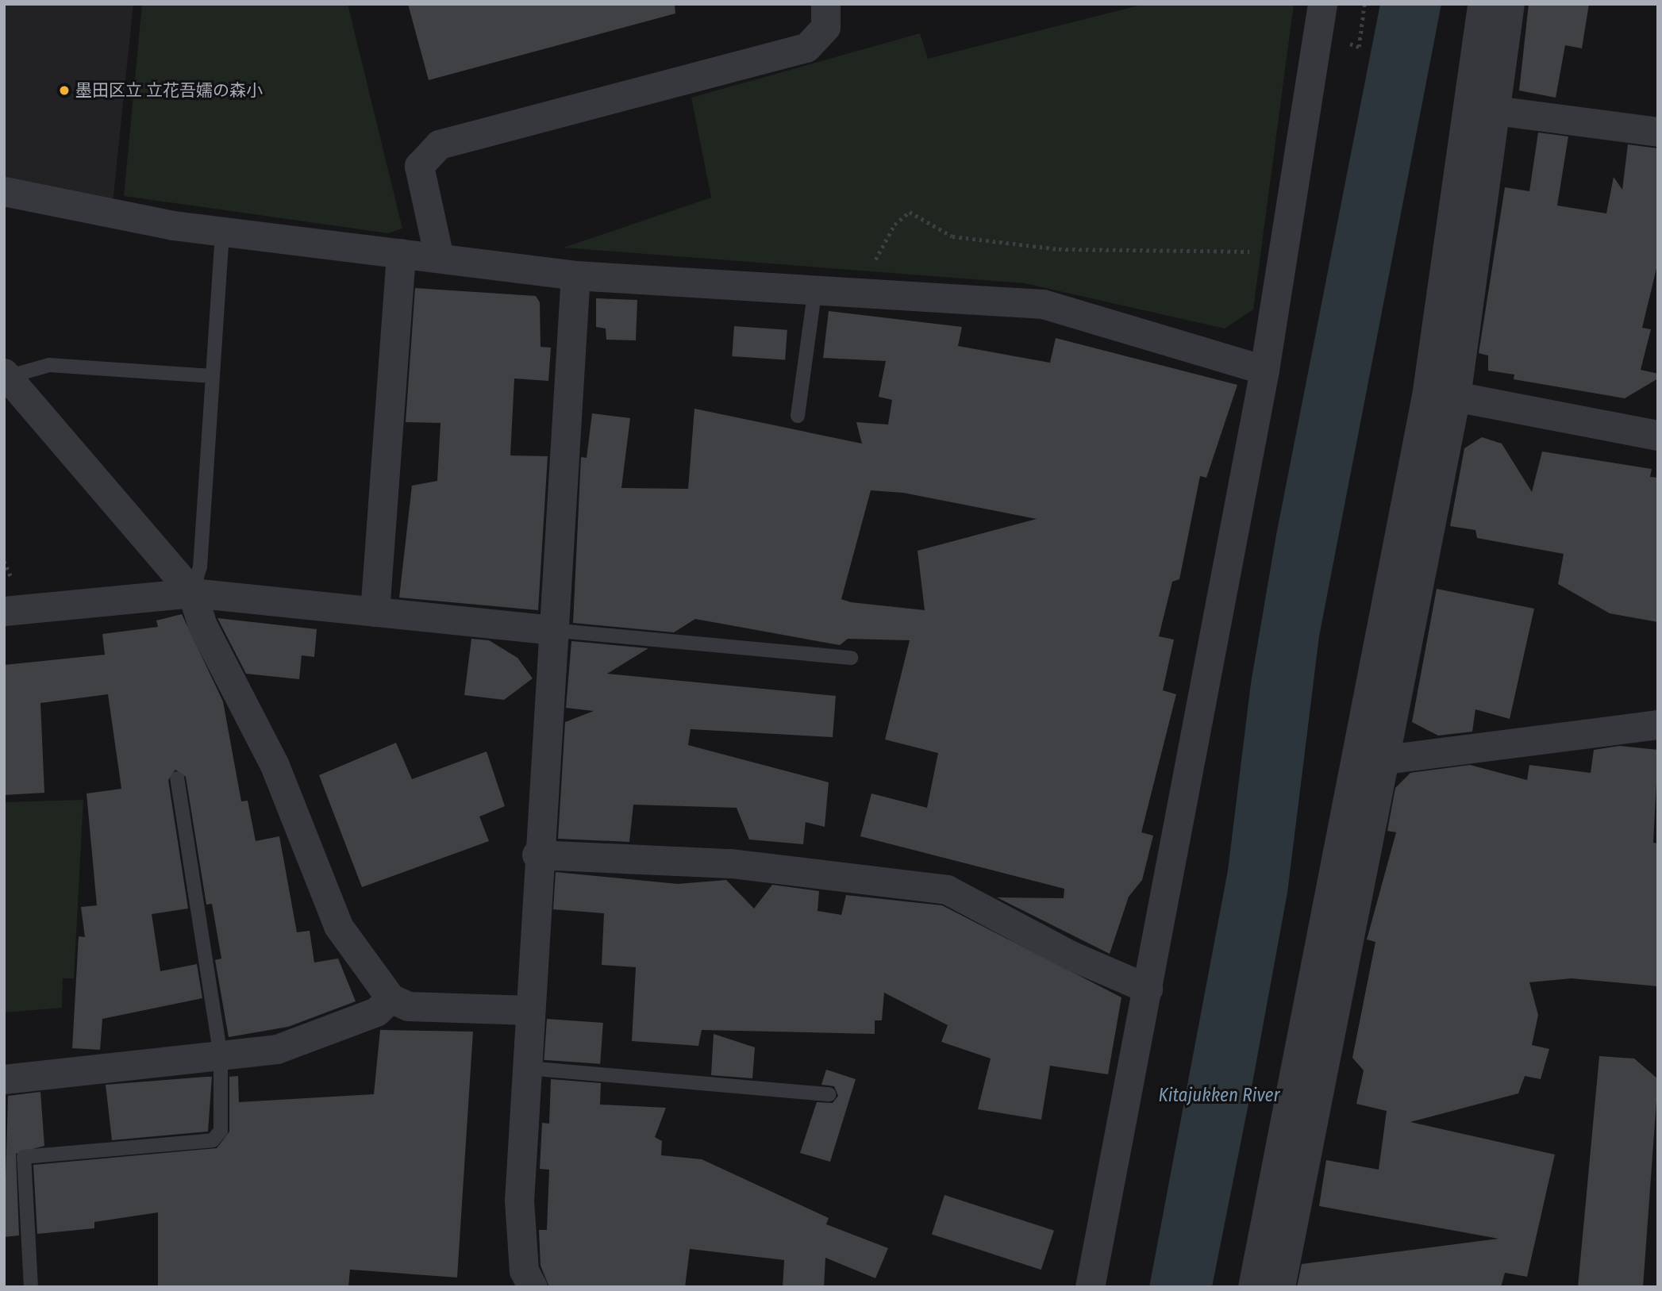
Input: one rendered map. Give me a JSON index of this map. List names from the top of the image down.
{
  "water": ["Kitajukken River"],
  "places": ["墨田区立 立花吾嬬の森小"]
}
